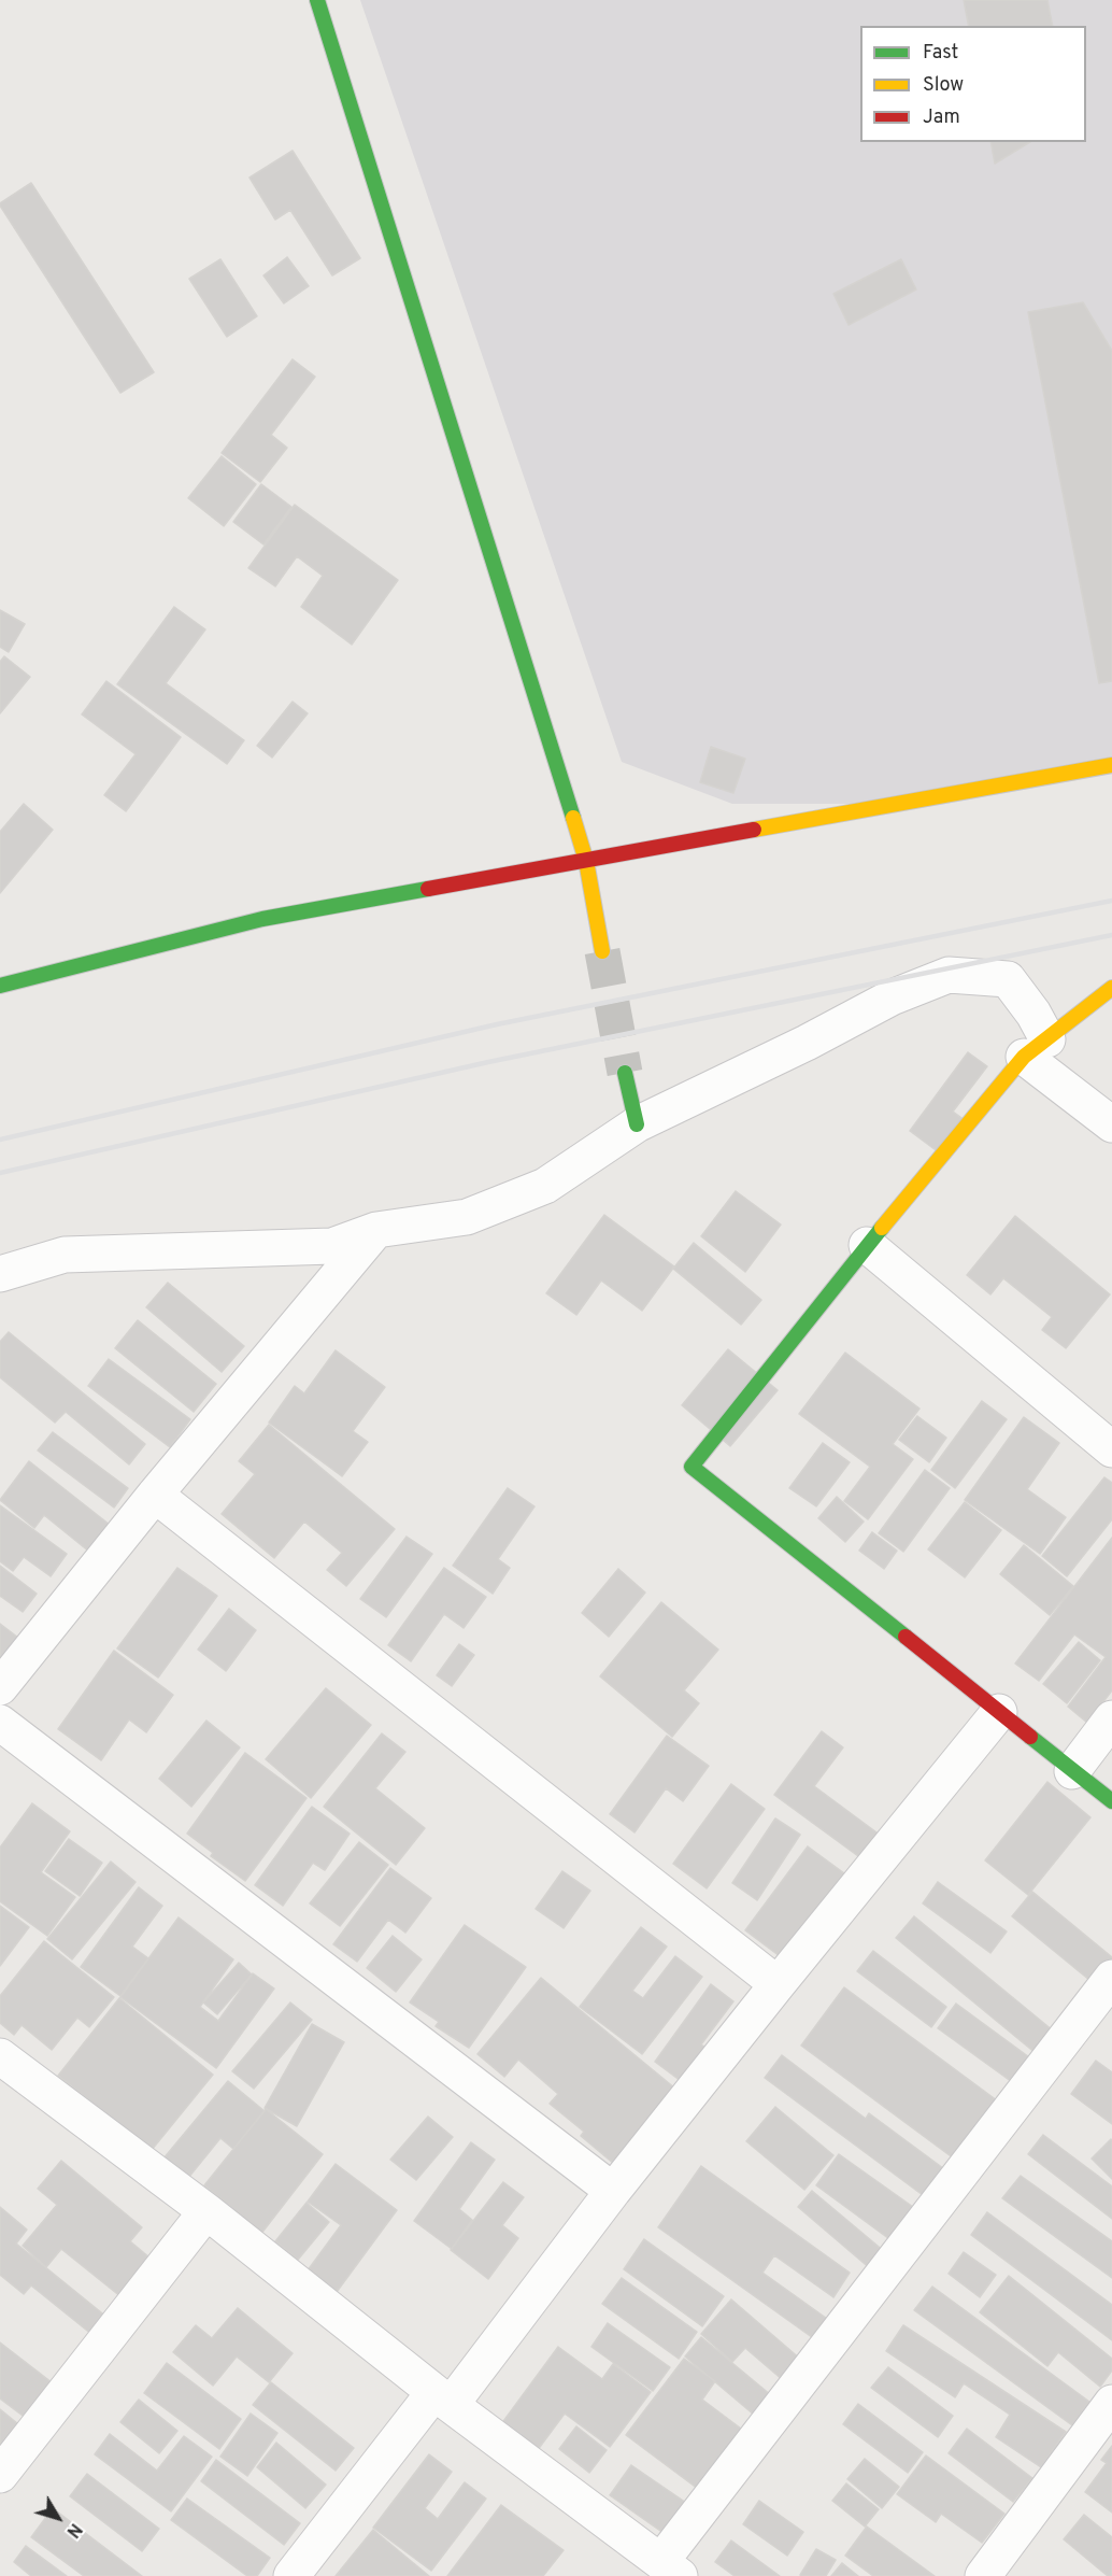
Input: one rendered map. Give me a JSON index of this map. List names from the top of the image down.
{
  "legend": ["Fast", "Slow", "Jam"],
  "north": "bottom right"
}
